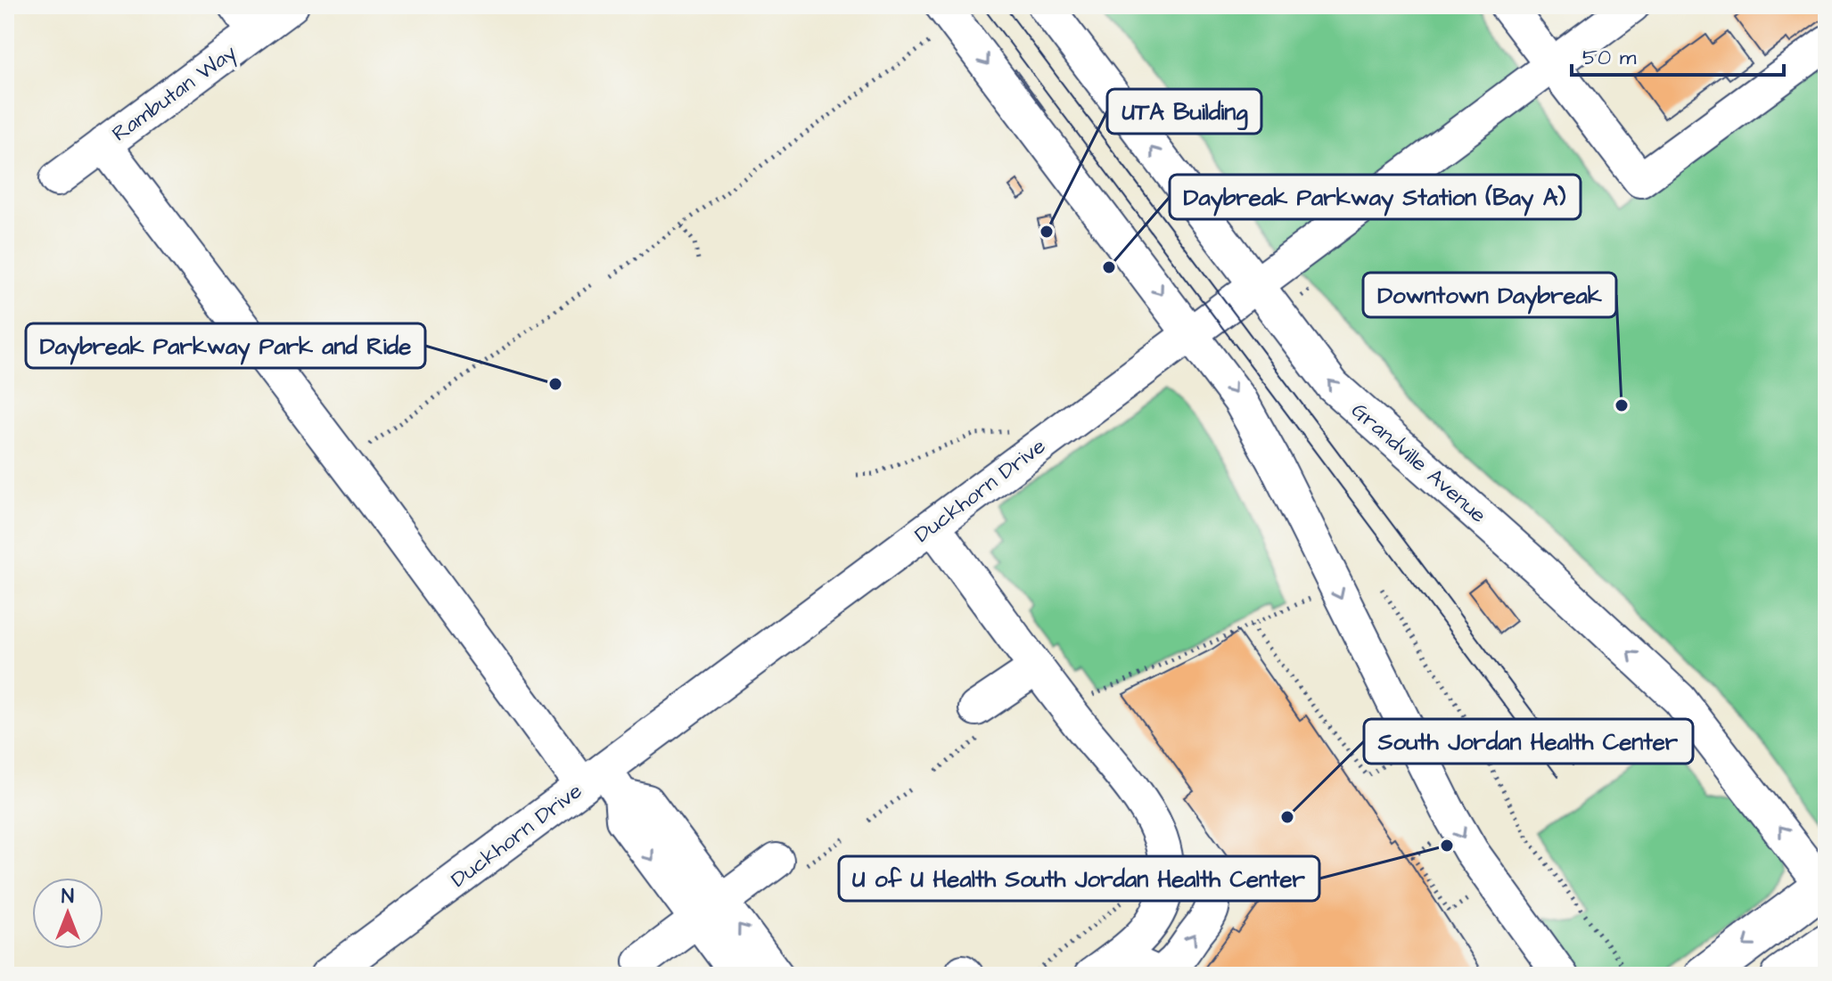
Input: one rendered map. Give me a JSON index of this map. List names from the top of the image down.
{
  "streets": {
    "street": ["Rambutan Way", "Grandville Avenue", "Duckhorn Drive"]
  },
  "crossings": [
    ["Grandville Avenue", "Duckhorn Drive"]
  ],
  "places": [
    "UTA Building",
    "Daybreak Parkway Station (Bay A)",
    "Daybreak Parkway Park and Ride",
    "Downtown Daybreak",
    "South Jordan Health Center",
    "U of U Health South Jordan Health Center"
  ],
  "scale_bar": "50 m",
  "north": "top"
}
